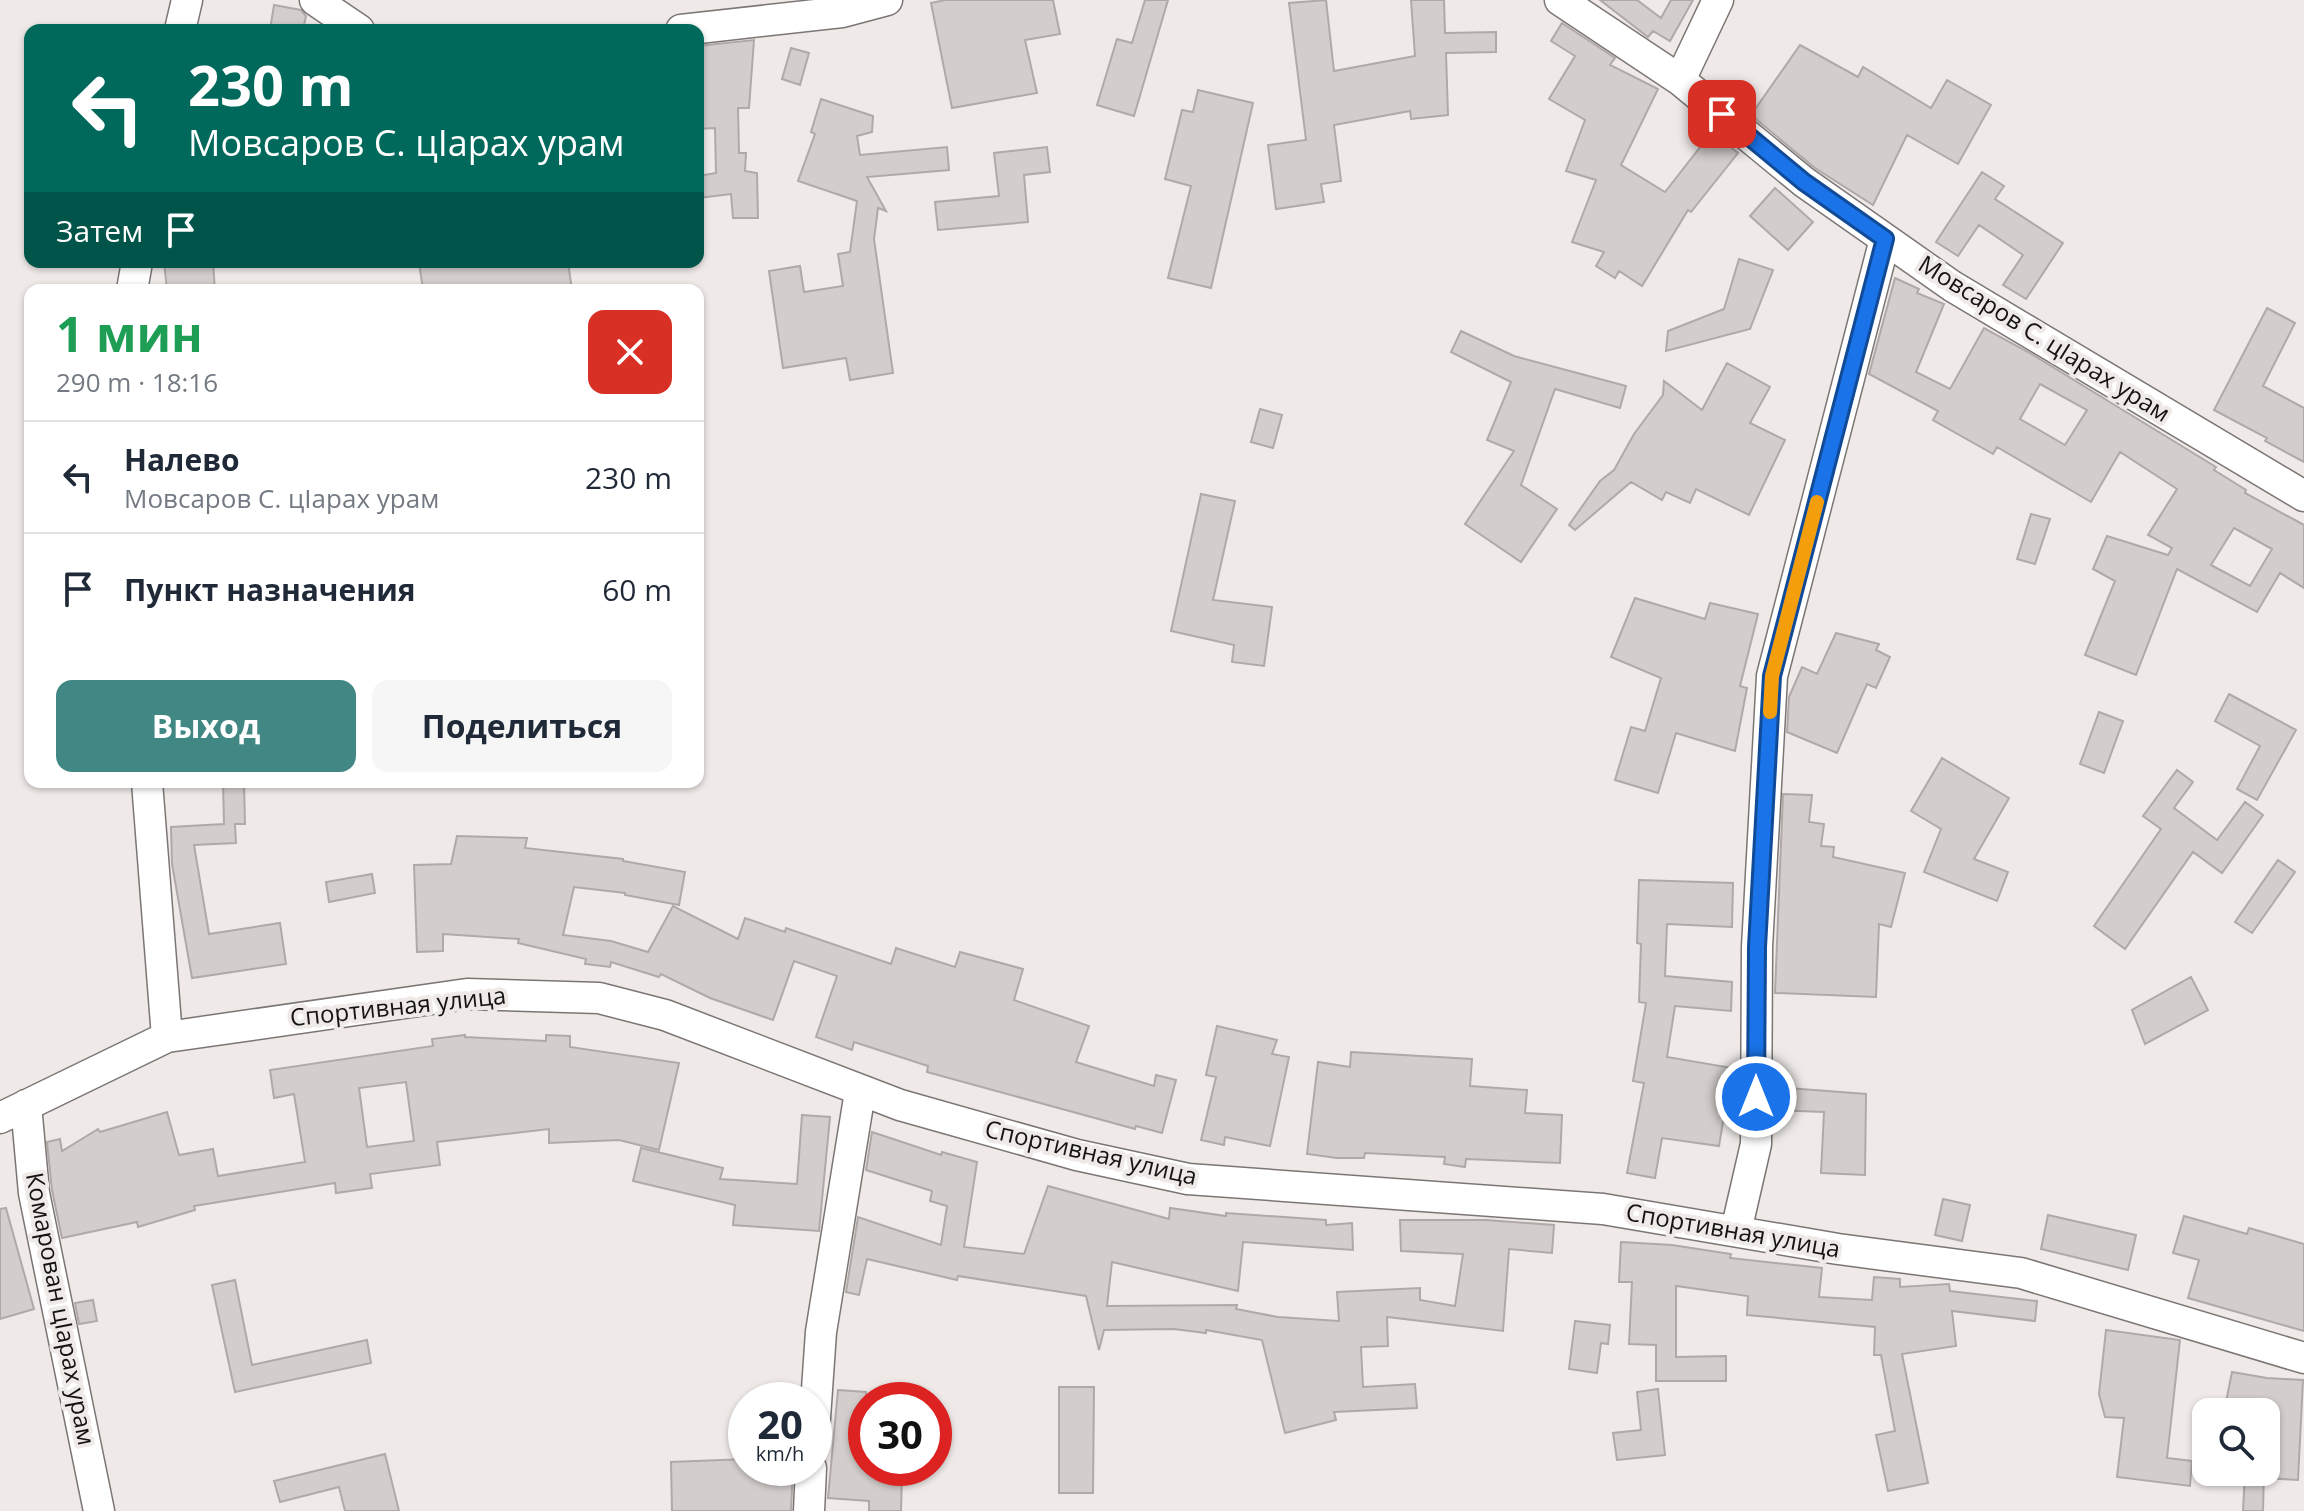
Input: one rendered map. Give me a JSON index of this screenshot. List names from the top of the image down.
{
  "streets": {
    "street": ["Мовсаров С. цIарах урам", "Спортивная улица", "Комарован цIарах урам"]
  },
  "crossings": [
    ["Спортивная улица", "Комарован цIарах урам"]
  ],
  "page": {
    "turn": ["230 m", "Мовсаров С. цIарах урам"],
    "then": "Затем",
    "heading": ["1 мин", "290 m · 18:16"],
    "list": [
      {
        "name": "Налево",
        "note": "Мовсаров С. цIарах урам",
        "value": "230 m"
      },
      {
        "name": "Пункт назначения",
        "value": "60 m"
      }
    ],
    "buttons": ["Выход", "Поделиться"],
    "speed": "20 km/h",
    "limit": "30"
  }
}
